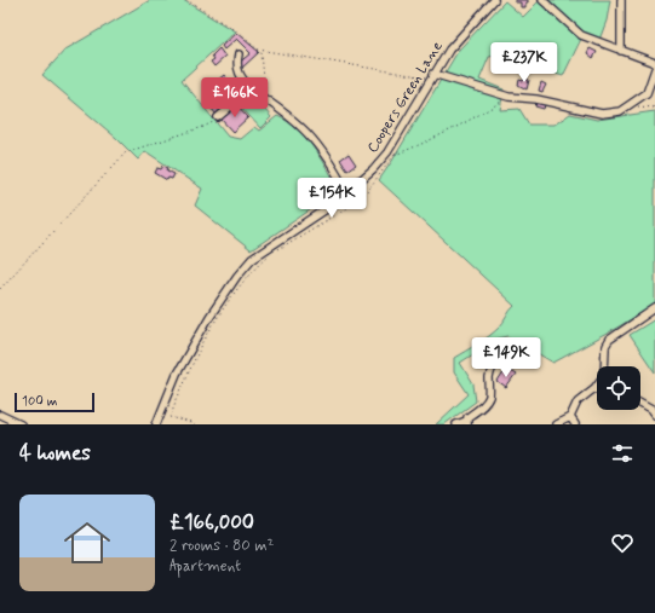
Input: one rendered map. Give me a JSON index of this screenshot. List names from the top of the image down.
{
  "streets": {
    "street": ["Coopers Green Lane"]
  },
  "scale_bar": "100 m",
  "page": {
    "price": [
      "£237K",
      "£166K",
      "£154K",
      "£149K"
    ],
    "scale": "100 m",
    "heading": "4 homes",
    "list": [
      {
        "name": "£166,000",
        "note": "2 rooms · 80 m² · Apartment"
      }
    ]
  }
}
